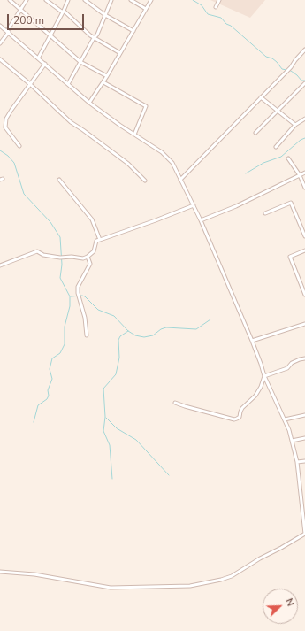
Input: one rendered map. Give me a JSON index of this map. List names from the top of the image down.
{
  "scale_bar": "200 m",
  "north": "top right"
}
